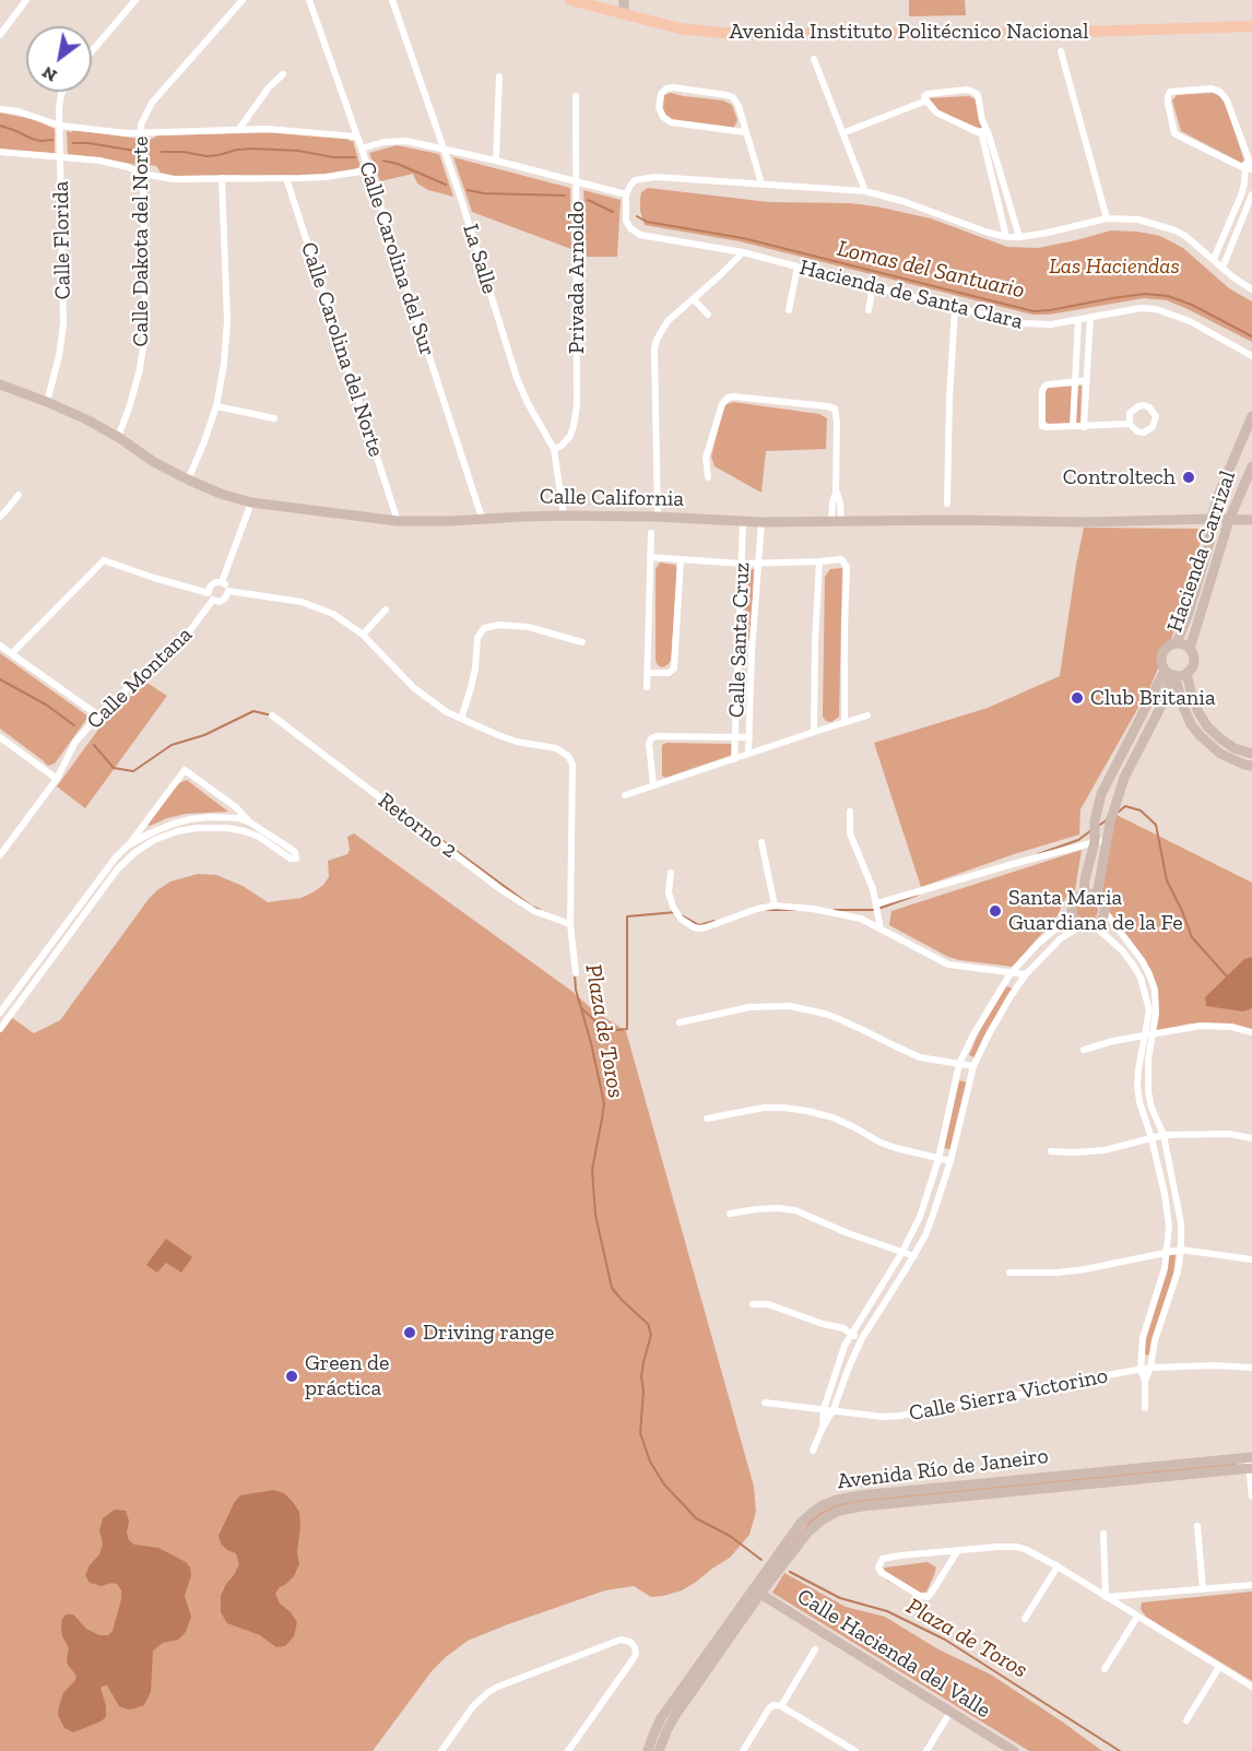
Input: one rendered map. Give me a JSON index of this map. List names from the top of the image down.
{
  "streets": {
    "main road": ["Avenida Instituto Politécnico Nacional"],
    "street": [
      "Calle Florida",
      "Calle Dakota del Norte",
      "Calle Carolina del Sur",
      "La Salle",
      "Privada Arnoldo",
      "Hacienda de Santa Clara",
      "Calle Carolina del Norte",
      "Calle California",
      "Hacienda Carrizal",
      "Calle Santa Cruz",
      "Calle Montana",
      "Retorno 2",
      "Calle Sierra Victorino",
      "Avenida Río de Janeiro",
      "Calle Hacienda del Valle"
    ]
  },
  "crossings": [
    ["Calle Florida", "Calle California"],
    ["Calle Dakota del Norte", "Calle California"],
    ["Calle Carolina del Sur", "Calle California"],
    ["La Salle", "Privada Arnoldo"],
    ["La Salle", "Calle California"],
    ["Calle Carolina del Norte", "Calle California"],
    ["Calle California", "Hacienda Carrizal"],
    ["Calle California", "Calle Santa Cruz"],
    ["Avenida Río de Janeiro", "Calle Hacienda del Valle"]
  ],
  "water": ["Lomas del Santuario", "Plaza de Toros"],
  "parks": ["Las Haciendas"],
  "places": [
    "Controltech",
    "Club Britania",
    "Santa Maria Guardiana de la Fe",
    "Driving range",
    "Green de práctica"
  ],
  "north": "bottom left"
}
